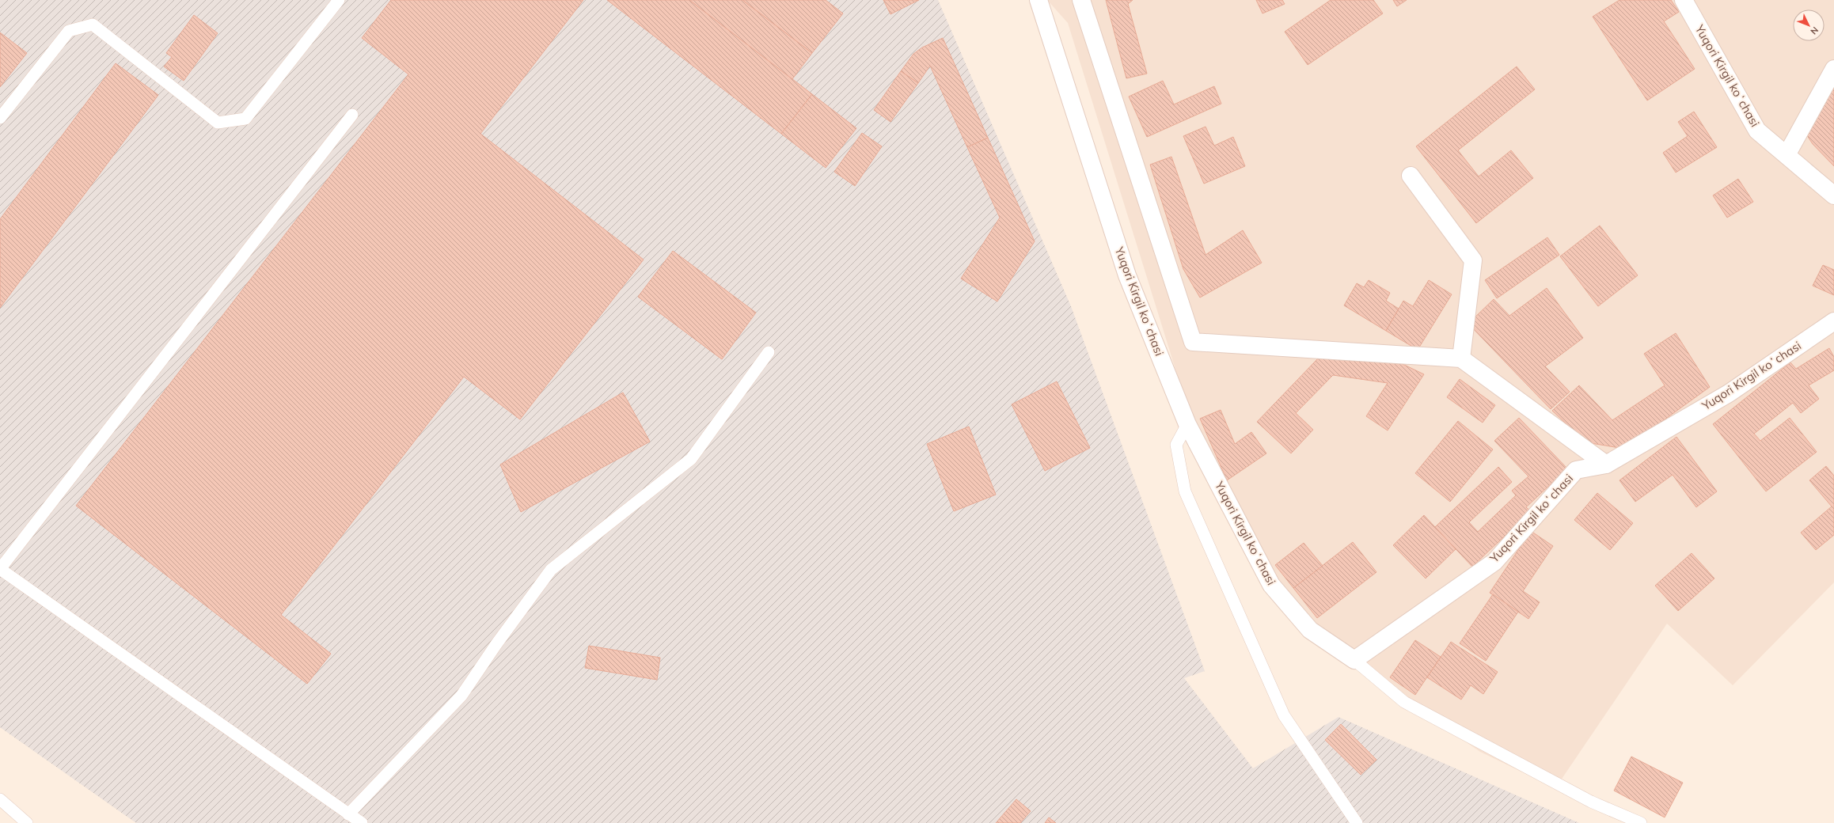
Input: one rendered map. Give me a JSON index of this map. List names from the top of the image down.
{
  "streets": {
    "street": ["Yuqori Kirgil koʻchasi"]
  },
  "north": "bottom right"
}
